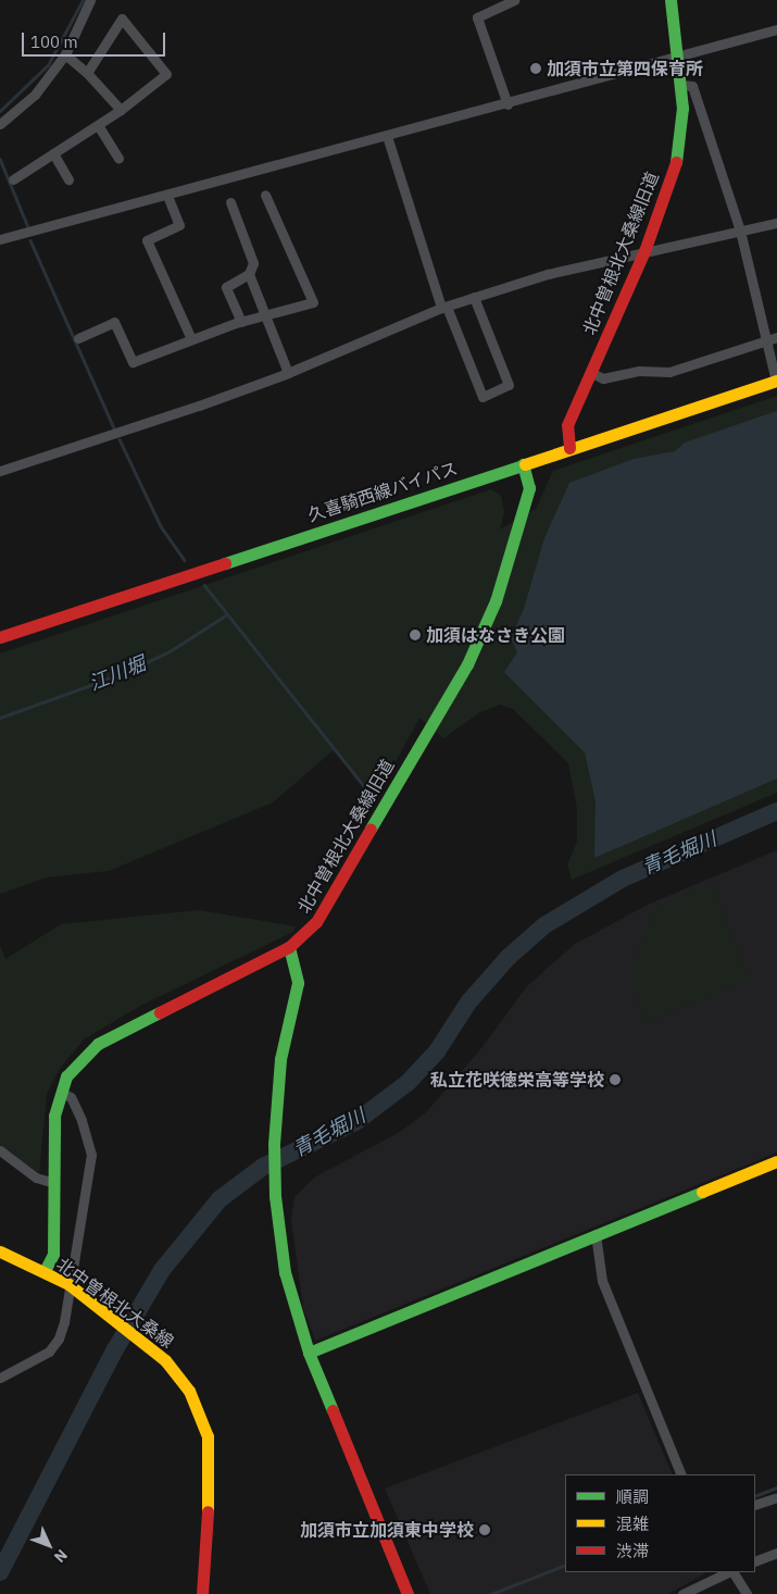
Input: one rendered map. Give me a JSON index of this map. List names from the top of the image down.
{
  "streets": {
    "street": ["北中曽根北大桑線旧道", "久喜騎西線バイパス", "北中曽根北大桑線"]
  },
  "crossings": [
    ["北中曽根北大桑線旧道", "久喜騎西線バイパス"],
    ["北中曽根北大桑線旧道", "北中曽根北大桑線"]
  ],
  "water": ["江川堀", "青毛堀川"],
  "places": [
    "加須市立第四保育所",
    "加須はなさき公園",
    "私立花咲徳栄高等学校",
    "加須市立加須東中学校"
  ],
  "legend": ["順調", "混雑", "渋滞"],
  "scale_bar": "100 m",
  "north": "bottom right"
}
